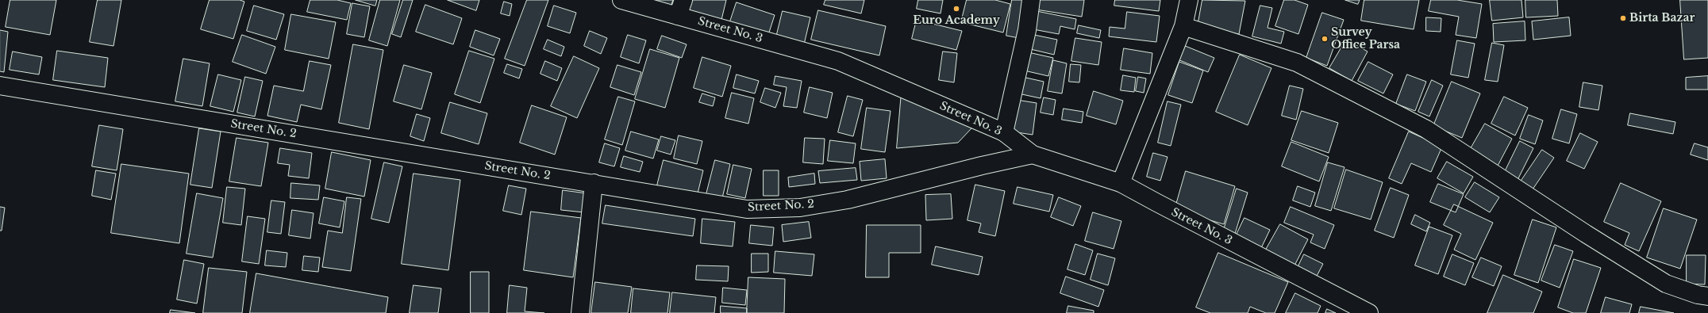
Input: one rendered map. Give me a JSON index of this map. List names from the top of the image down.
{
  "streets": {
    "street": ["Street No. 3", "Street No. 2"]
  },
  "crossings": [
    ["Street No. 3", "Street No. 2"]
  ],
  "places": ["Euro Academy", "Birta Bazar", "Survey Office Parsa"]
}
